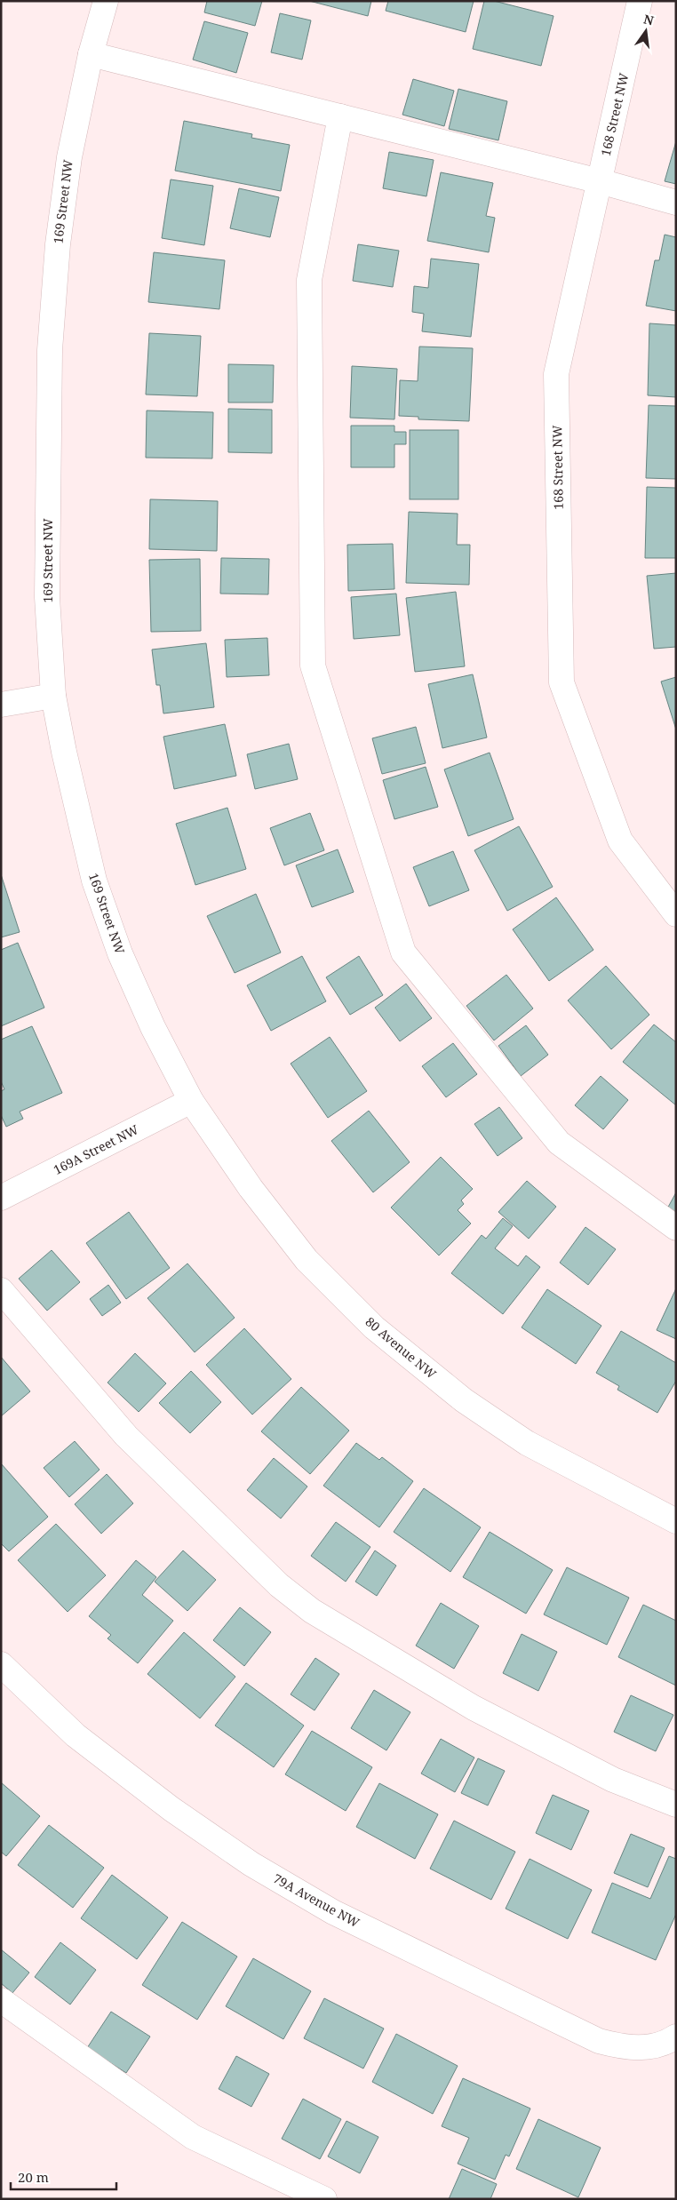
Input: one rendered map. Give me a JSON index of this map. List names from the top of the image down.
{
  "streets": {
    "street": [
      "168 Street NW",
      "169 Street NW",
      "169A Street NW",
      "80 Avenue NW",
      "79A Avenue NW"
    ]
  },
  "crossings": [
    ["169 Street NW", "169A Street NW"],
    ["169 Street NW", "80 Avenue NW"],
    ["169A Street NW", "80 Avenue NW"]
  ],
  "scale_bar": "20 m",
  "north": "top"
}
